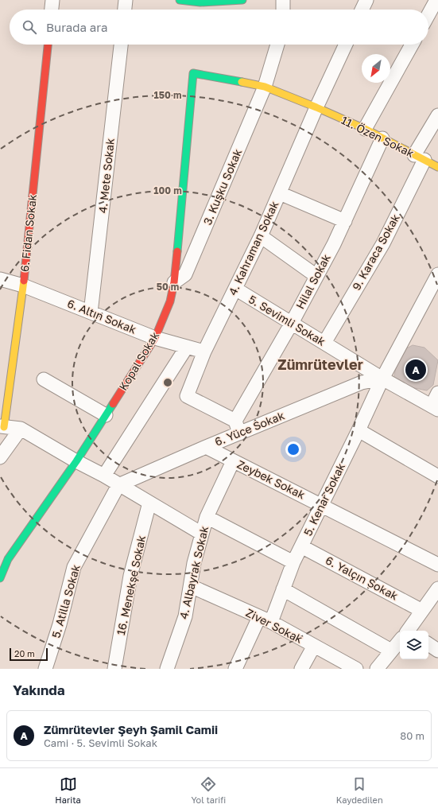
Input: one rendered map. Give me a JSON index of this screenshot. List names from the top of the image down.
{
  "streets": {
    "street": [
      "11. Özen Sokak",
      "4. Mete Sokak",
      "3. Kuşku Sokak",
      "6. Fidan Sokak",
      "4. Kahraman Sokak",
      "9. Karaca Sokak",
      "Hilal Sokak",
      "6. Altın Sokak",
      "5. Sevimli Sokak",
      "Kopal Sokak",
      "6. Yüce Sokak",
      "Zeybek Sokak",
      "5. Kenar Sokak",
      "4. Albayrak Sokak",
      "6. Yalçın Sokak",
      "16. Menekşe Sokak",
      "5. Atilla Sokak",
      "Ziver Sokak"
    ]
  },
  "crossings": [
    ["11. Özen Sokak", "4. Kahraman Sokak"],
    ["11. Özen Sokak", "9. Karaca Sokak"],
    ["11. Özen Sokak", "Hilal Sokak"],
    ["4. Mete Sokak", "6. Altın Sokak"],
    ["3. Kuşku Sokak", "Kopal Sokak"],
    ["6. Fidan Sokak", "6. Altın Sokak"],
    ["4. Kahraman Sokak", "Hilal Sokak"],
    ["4. Kahraman Sokak", "6. Altın Sokak"],
    ["4. Kahraman Sokak", "5. Sevimli Sokak"],
    ["4. Kahraman Sokak", "6. Yüce Sokak"],
    ["9. Karaca Sokak", "5. Sevimli Sokak"],
    ["Hilal Sokak", "5. Sevimli Sokak"],
    ["Hilal Sokak", "6. Yüce Sokak"],
    ["6. Altın Sokak", "Kopal Sokak"],
    ["5. Sevimli Sokak", "6. Yüce Sokak"],
    ["5. Sevimli Sokak", "5. Kenar Sokak"],
    ["6. Yüce Sokak", "Zeybek Sokak"],
    ["6. Yüce Sokak", "5. Kenar Sokak"],
    ["6. Yüce Sokak", "5. Atilla Sokak"],
    ["Zeybek Sokak", "5. Kenar Sokak"],
    ["Zeybek Sokak", "4. Albayrak Sokak"],
    ["5. Kenar Sokak", "6. Yalçın Sokak"],
    ["5. Kenar Sokak", "Ziver Sokak"],
    ["4. Albayrak Sokak", "Ziver Sokak"]
  ],
  "districts": ["Zümrütevler"],
  "scale_bar": "20 m",
  "north": "bottom left",
  "page": {
    "search": "Burada ara",
    "pins": "A",
    "scale": "20 m",
    "heading": "Yakında",
    "list": [
      {
        "mark": "A",
        "name": "Zümrütevler Şeyh Şamil Camii",
        "note": "Cami · 5. Sevimli Sokak",
        "value": "80 m"
      }
    ],
    "nav": ["Harita", "Yol tarifi", "Kaydedilen"]
  },
  "rings": ["150 m", "100 m", "50 m"]
}
